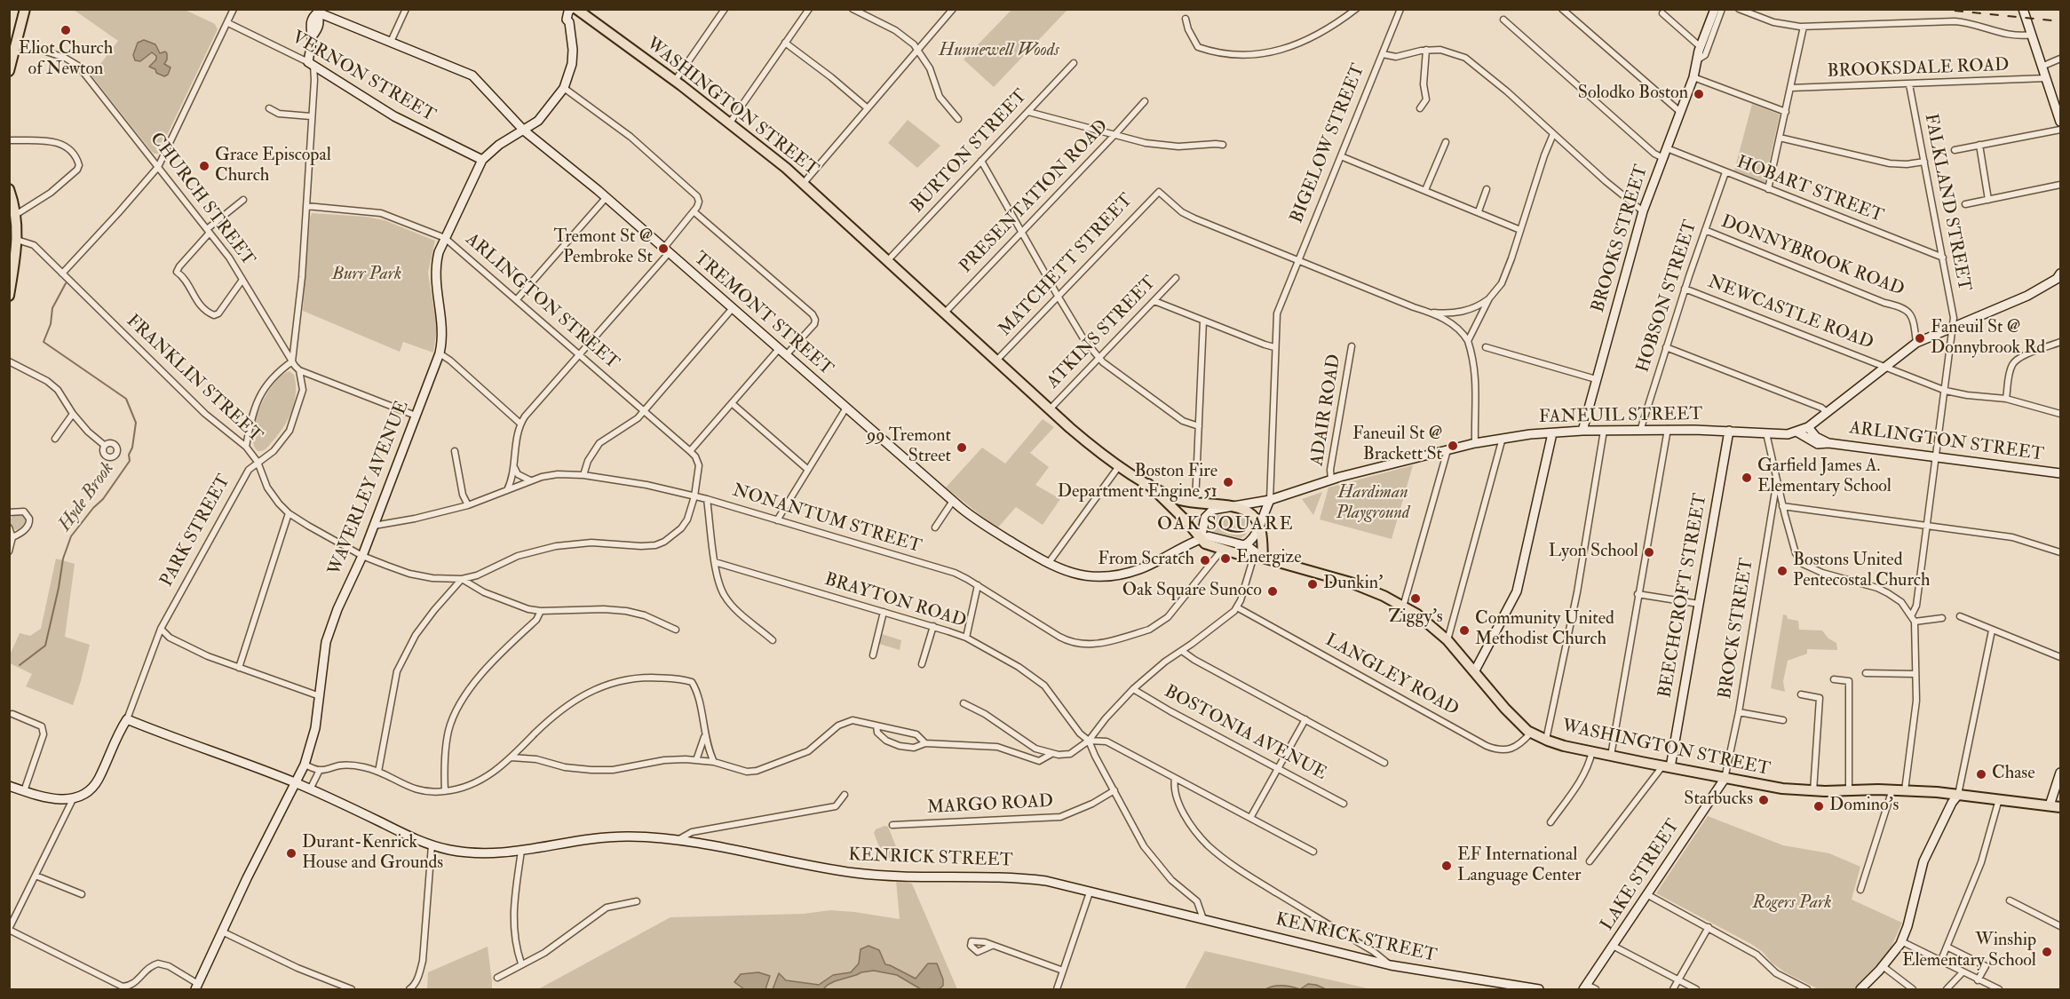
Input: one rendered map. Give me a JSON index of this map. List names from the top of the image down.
{
  "streets": {
    "main road": ["WASHINGTON STREET", "FANEUIL STREET"],
    "street": [
      "BROOKSDALE ROAD",
      "VERNON STREET",
      "BIGELOW STREET",
      "BURTON STREET",
      "HOBART STREET",
      "PRESENTATION ROAD",
      "CHURCH STREET",
      "FALKLAND STREET",
      "BROOKS STREET",
      "DONNYBROOK ROAD",
      "MATCHETT STREET",
      "HOBSON STREET",
      "ARLINGTON STREET",
      "NEWCASTLE ROAD",
      "TREMONT STREET",
      "ATKINS STREET",
      "FRANKLIN STREET",
      "ADAIR ROAD",
      "WAVERLEY AVENUE",
      "NONANTUM STREET",
      "PARK STREET",
      "BEECHCROFT STREET",
      "BRAYTON ROAD",
      "BROCK STREET",
      "LANGLEY ROAD",
      "BOSTONIA AVENUE",
      "MARGO ROAD",
      "KENRICK STREET",
      "LAKE STREET"
    ]
  },
  "crossings": [
    ["BROOKSDALE ROAD", "FALKLAND STREET"],
    ["VERNON STREET", "WAVERLEY AVENUE"],
    ["WASHINGTON STREET", "BURTON STREET"],
    ["WASHINGTON STREET", "PRESENTATION ROAD"],
    ["WASHINGTON STREET", "MATCHETT STREET"],
    ["WASHINGTON STREET", "TREMONT STREET"],
    ["WASHINGTON STREET", "ATKINS STREET"],
    ["WASHINGTON STREET", "FANEUIL STREET"],
    ["WASHINGTON STREET", "WAVERLEY AVENUE"],
    ["WASHINGTON STREET", "NONANTUM STREET"],
    ["WASHINGTON STREET", "BEECHCROFT STREET"],
    ["WASHINGTON STREET", "BROCK STREET"],
    ["WASHINGTON STREET", "LANGLEY ROAD"],
    ["WASHINGTON STREET", "LAKE STREET"],
    ["BIGELOW STREET", "BROOKS STREET"],
    ["BIGELOW STREET", "MATCHETT STREET"],
    ["BIGELOW STREET", "FANEUIL STREET"],
    ["HOBART STREET", "FALKLAND STREET"],
    ["HOBART STREET", "BROOKS STREET"],
    ["HOBART STREET", "HOBSON STREET"],
    ["CHURCH STREET", "PARK STREET"],
    ["FALKLAND STREET", "ARLINGTON STREET"],
    ["FALKLAND STREET", "NEWCASTLE ROAD"],
    ["FALKLAND STREET", "FANEUIL STREET"],
    ["BROOKS STREET", "FANEUIL STREET"],
    ["DONNYBROOK ROAD", "HOBSON STREET"],
    ["DONNYBROOK ROAD", "FANEUIL STREET"],
    ["HOBSON STREET", "NEWCASTLE ROAD"],
    ["HOBSON STREET", "FANEUIL STREET"],
    ["ARLINGTON STREET", "FANEUIL STREET"],
    ["ARLINGTON STREET", "WAVERLEY AVENUE"],
    ["NEWCASTLE ROAD", "FANEUIL STREET"],
    ["TREMONT STREET", "WAVERLEY AVENUE"],
    ["FRANKLIN STREET", "WAVERLEY AVENUE"],
    ["FRANKLIN STREET", "PARK STREET"],
    ["ADAIR ROAD", "FANEUIL STREET"],
    ["FANEUIL STREET", "BEECHCROFT STREET"],
    ["WAVERLEY AVENUE", "NONANTUM STREET"],
    ["WAVERLEY AVENUE", "KENRICK STREET"],
    ["PARK STREET", "KENRICK STREET"],
    ["BRAYTON ROAD", "MARGO ROAD"],
    ["BRAYTON ROAD", "KENRICK STREET"],
    ["BROCK STREET", "LAKE STREET"]
  ],
  "districts": ["OAK SQUARE"],
  "water": ["Hyde Brook"],
  "parks": [
    "Hunnewell Woods",
    "Burr Park",
    "Hardiman Playground",
    "Rogers Park"
  ],
  "places": [
    "Eliot Church of Newton",
    "Solodko Boston",
    "Grace Episcopal Church",
    "Tremont St @ Pembroke St",
    "Faneuil St @ Donnybrook Rd",
    "Faneuil St @ Brackett St",
    "99 Tremont Street",
    "Garfield James A. Elementary School",
    "Boston Fire Department Engine 51",
    "Lyon School",
    "Energize",
    "From Scratch",
    "Bostons United Pentecostal Church",
    "Dunkin'",
    "Oak Square Sunoco",
    "Ziggy's",
    "Community United Methodist Church",
    "Chase",
    "Starbucks",
    "Domino's",
    "Durant-Kenrick House and Grounds",
    "EF International Language Center",
    "Winship Elementary School"
  ]
}
